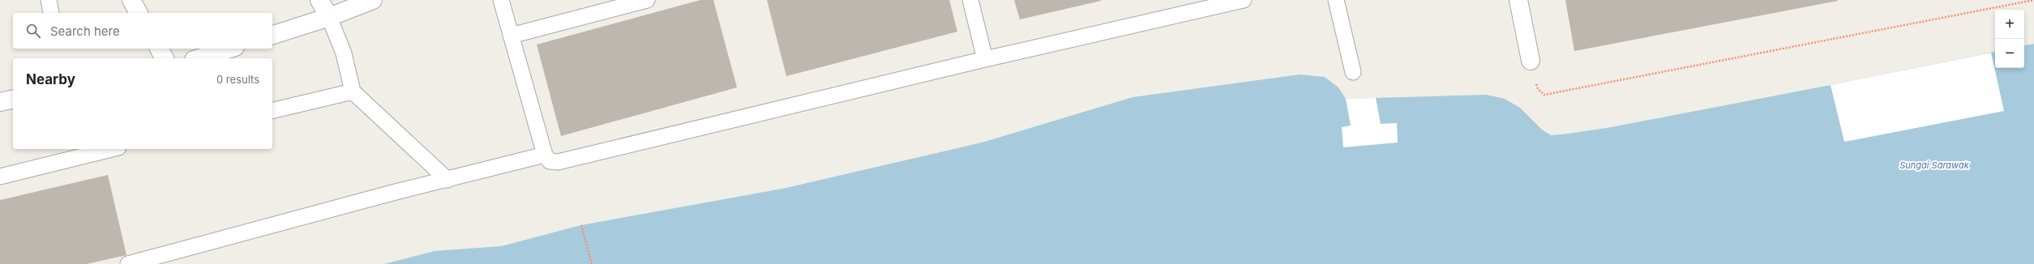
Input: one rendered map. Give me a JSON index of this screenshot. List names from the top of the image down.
{
  "water": ["Sungai Sarawak"],
  "page": {
    "map_buttons": ["+", "−"],
    "search": "Search here",
    "heading": ["Nearby", "0 results"]
  }
}
